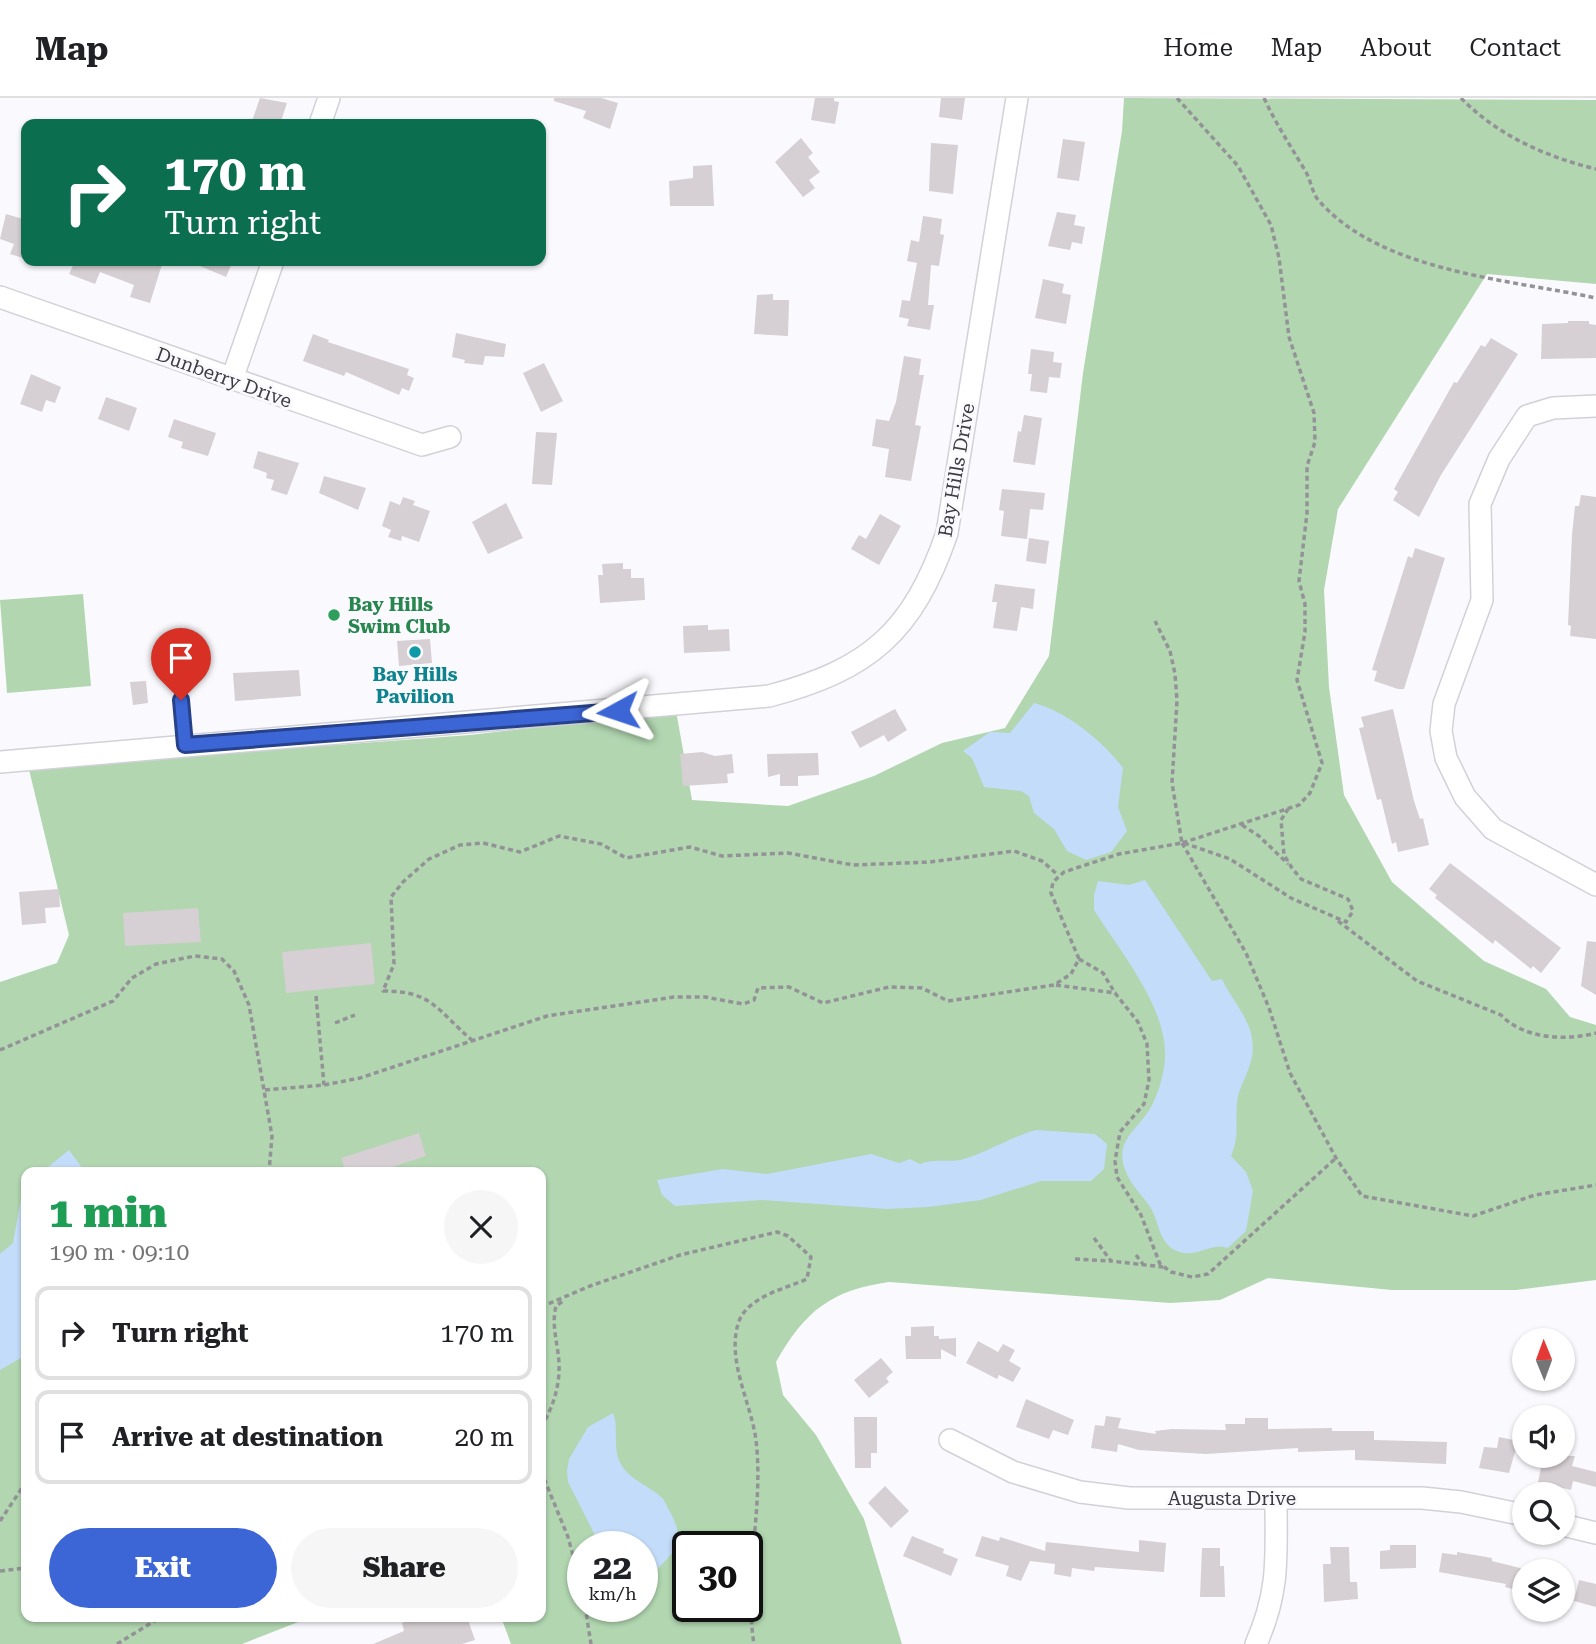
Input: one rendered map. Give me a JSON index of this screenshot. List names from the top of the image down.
{
  "streets": {
    "street": ["Dunberry Drive", "Bay Hills Drive", "Augusta Drive"]
  },
  "places": ["Bay Hills Swim Club", "Bay Hills Pavilion"],
  "north": "top",
  "page": {
    "header": "Map",
    "nav": [
      "Home",
      "Map",
      "About",
      "Contact"
    ],
    "turn": ["170 m", "Turn right"],
    "heading": ["1 min", "190 m · 09:10"],
    "list": [
      {
        "name": "Turn right",
        "value": "170 m"
      },
      {
        "name": "Arrive at destination",
        "value": "20 m"
      }
    ],
    "buttons": ["Exit", "Share"],
    "speed": "22 km/h",
    "limit": "30"
  }
}
